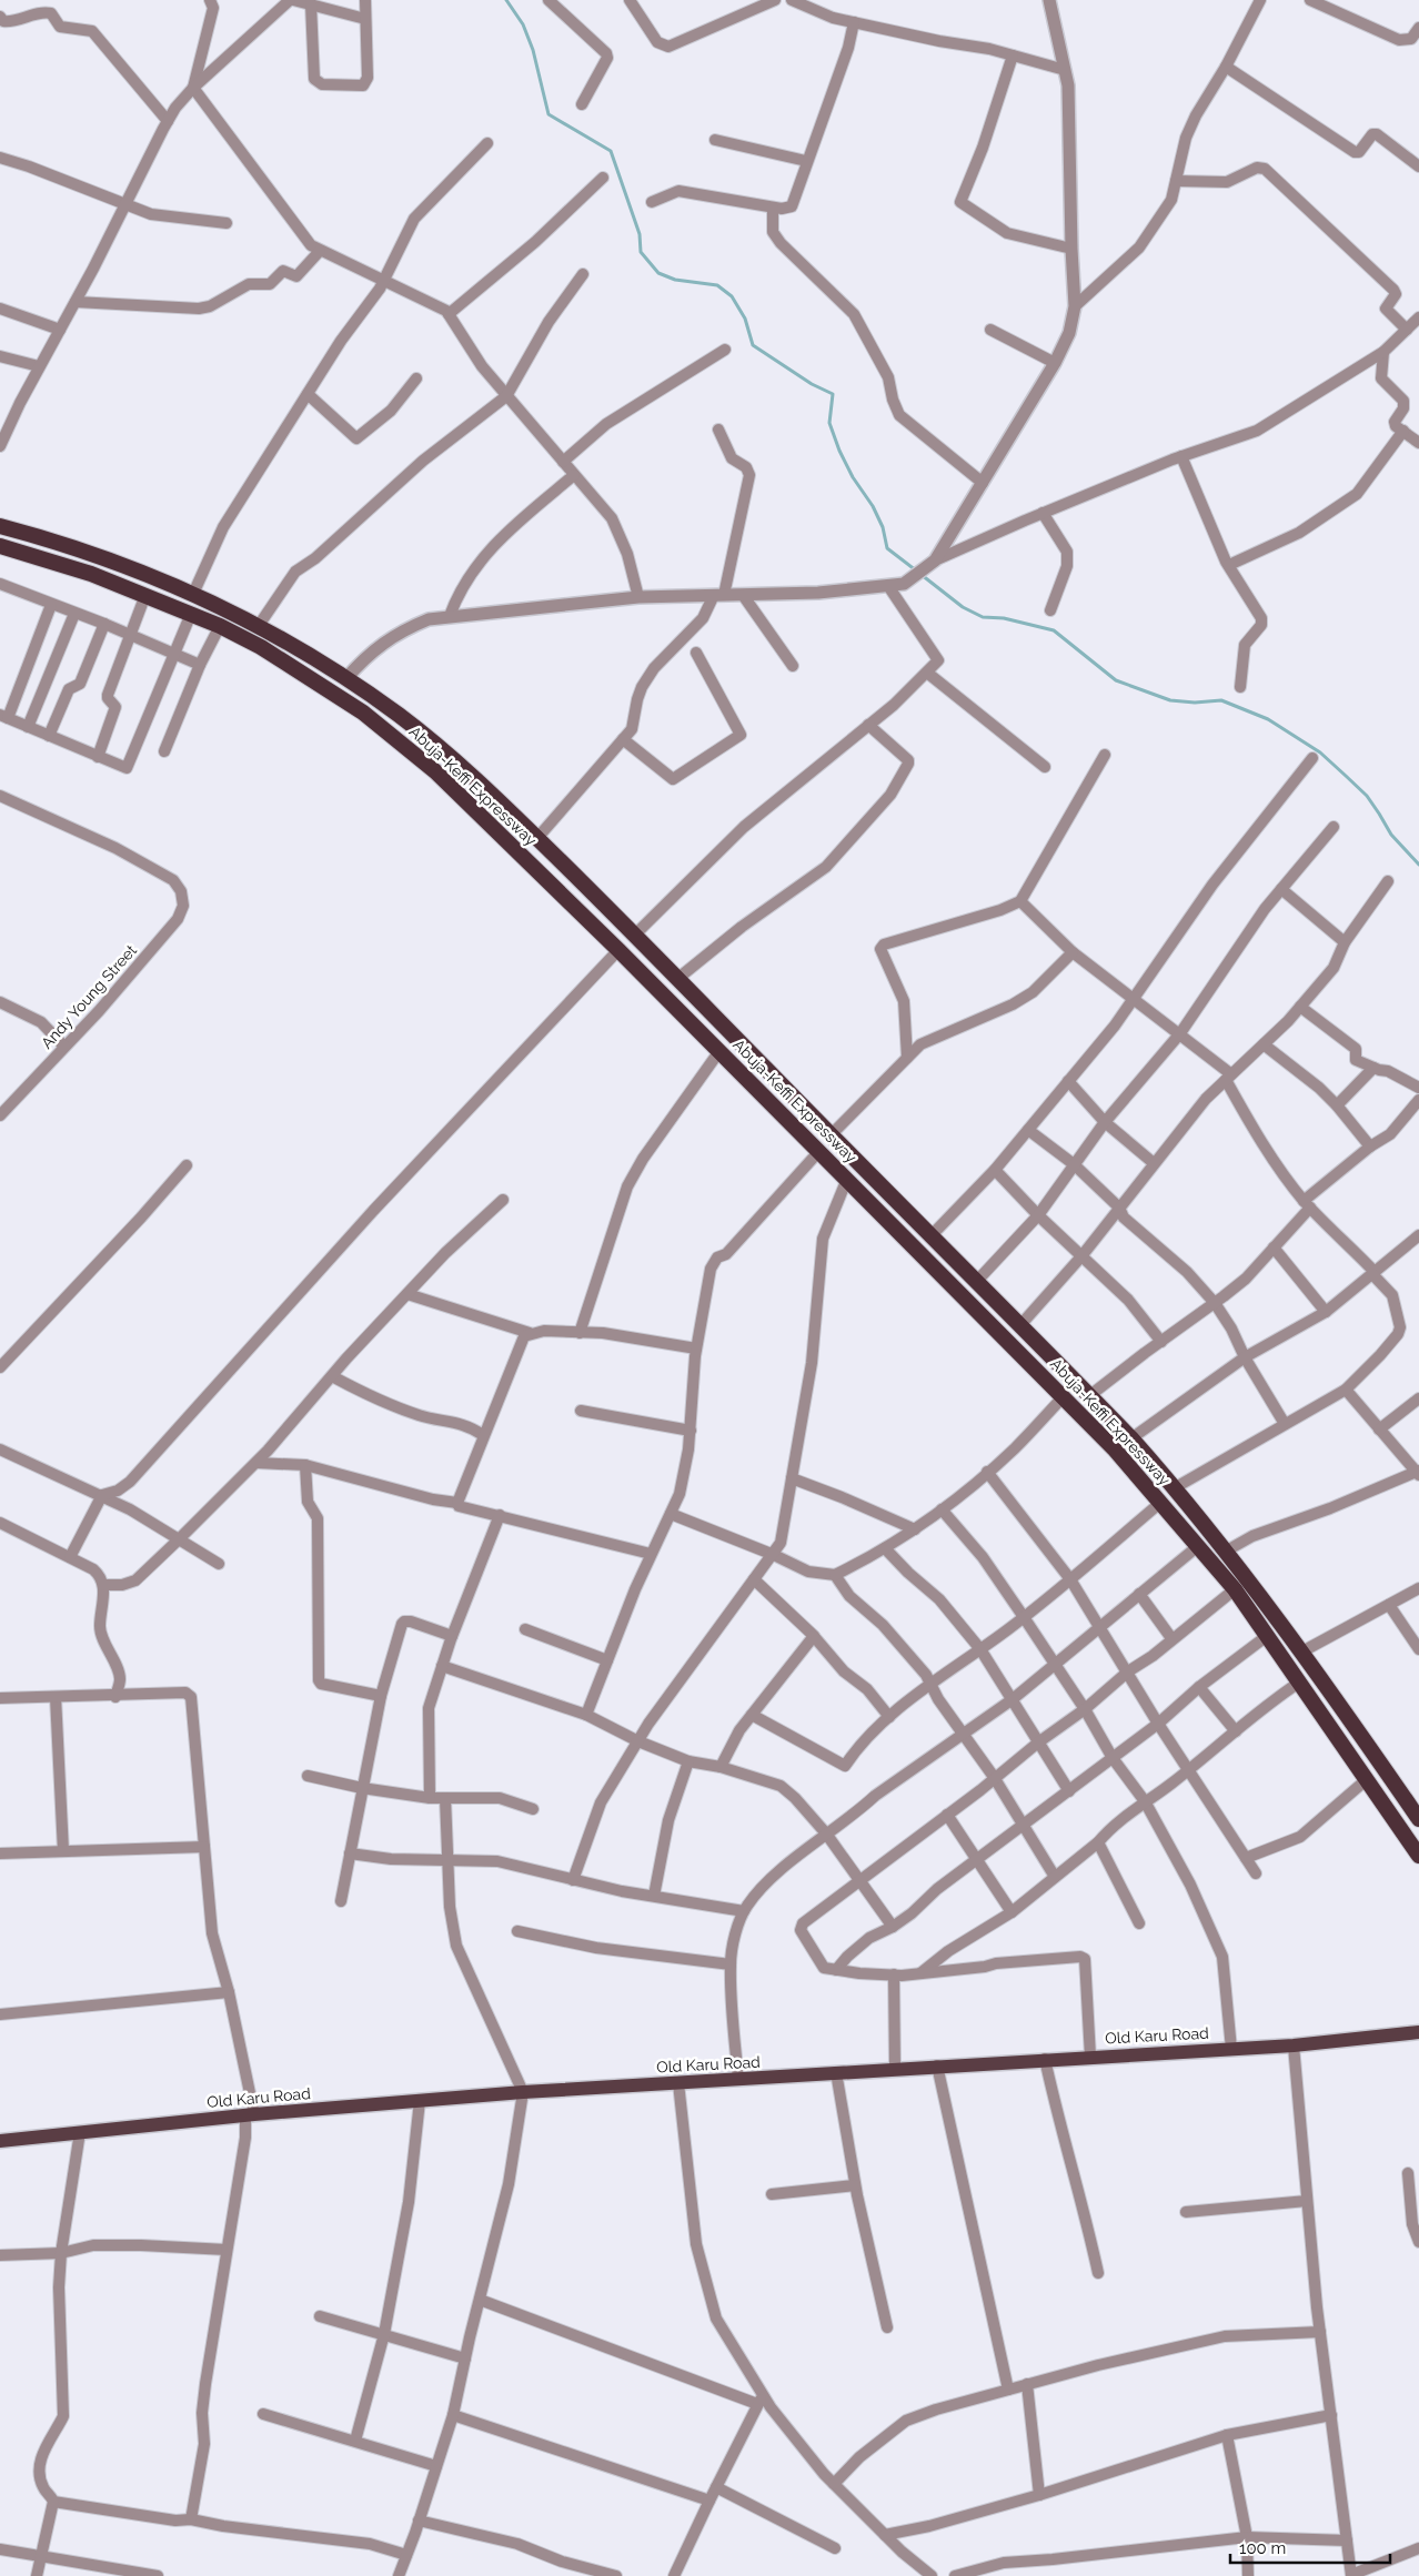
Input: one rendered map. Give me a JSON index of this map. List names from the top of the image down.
{
  "streets": {
    "highway": ["Abuja-Keffi Expressway"],
    "main road": ["Old Karu Road"],
    "street": ["Andy Young Street"]
  },
  "scale_bar": "100 m"
}
